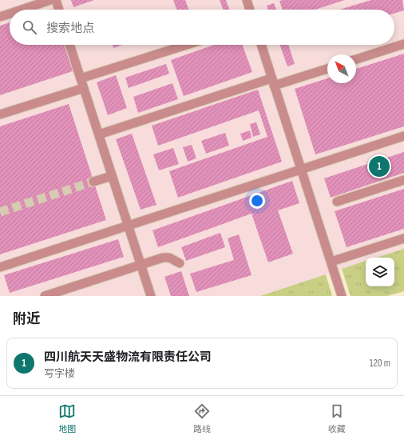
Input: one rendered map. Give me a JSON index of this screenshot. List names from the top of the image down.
{
  "north": "top left",
  "page": {
    "search": "搜索地点",
    "pins": "1",
    "heading": "附近",
    "list": [
      {
        "mark": "1",
        "name": "四川航天天盛物流有限责任公司",
        "note": "写字楼",
        "value": "120 m"
      }
    ],
    "nav": ["地图", "路线", "收藏"]
  }
}
